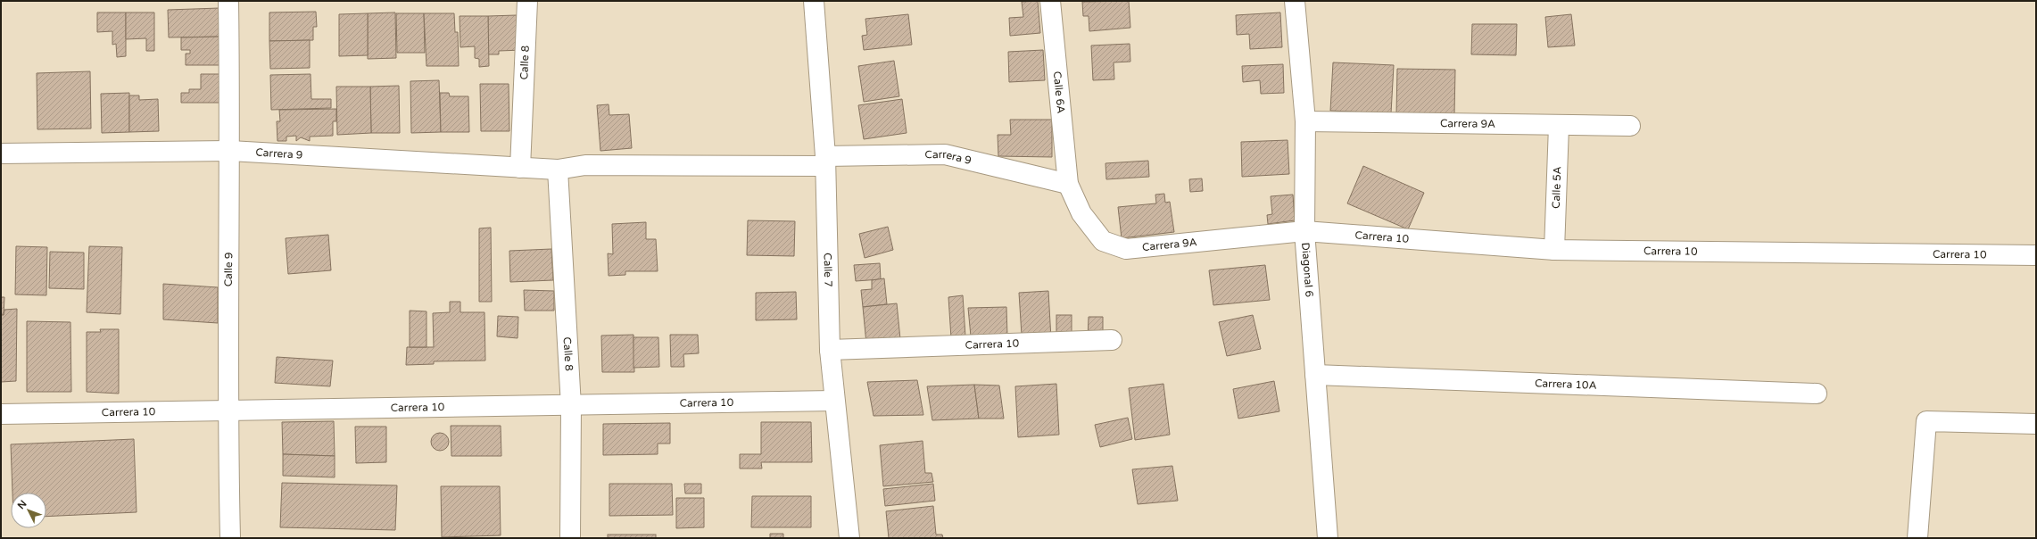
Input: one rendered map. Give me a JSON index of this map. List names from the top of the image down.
{
  "streets": {
    "street": [
      "Calle 8",
      "Calle 6A",
      "Carrera 9A",
      "Carrera 9",
      "Calle 5A",
      "Carrera 10",
      "Calle 9",
      "Calle 7",
      "Diagonal 6",
      "Carrera 10A"
    ]
  },
  "crossings": [
    ["Calle 8", "Carrera 9"],
    ["Calle 8", "Carrera 10"],
    ["Calle 6A", "Carrera 9A"],
    ["Calle 6A", "Carrera 9"],
    ["Carrera 9A", "Carrera 9"],
    ["Carrera 9A", "Calle 5A"],
    ["Carrera 9A", "Carrera 10"],
    ["Carrera 9A", "Diagonal 6"],
    ["Carrera 9", "Calle 9"],
    ["Carrera 9", "Calle 7"],
    ["Calle 5A", "Carrera 10"],
    ["Carrera 10", "Calle 9"],
    ["Carrera 10", "Calle 7"],
    ["Carrera 10", "Diagonal 6"],
    ["Diagonal 6", "Carrera 10A"]
  ],
  "north": "top left"
}
